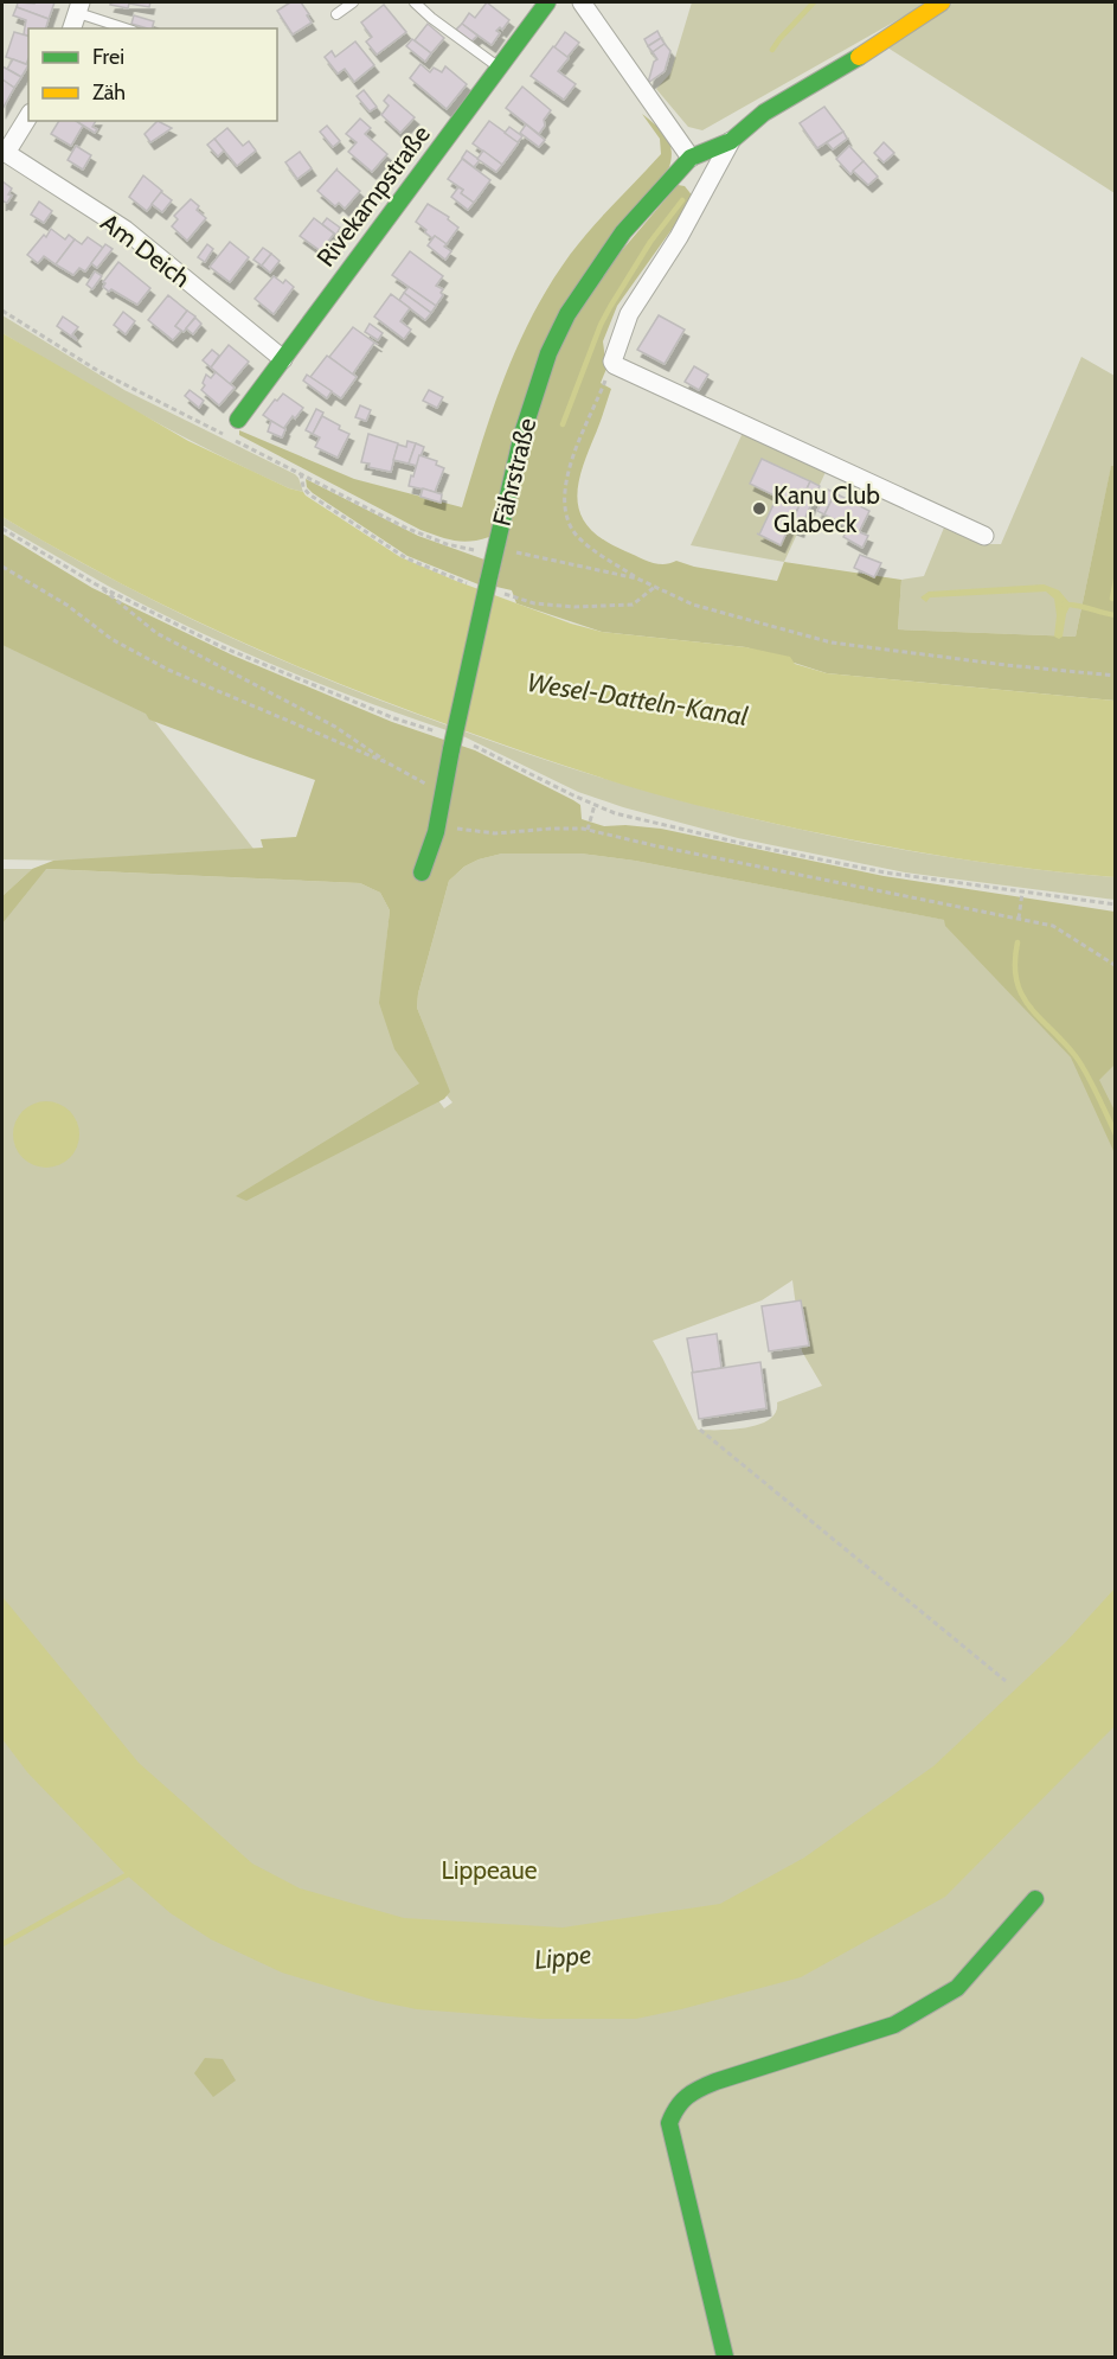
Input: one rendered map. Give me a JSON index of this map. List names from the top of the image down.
{
  "streets": {
    "street": ["Rivekampstraße", "Am Deich", "Fährstraße"]
  },
  "crossings": [
    ["Rivekampstraße", "Am Deich"]
  ],
  "water": ["Wesel-Datteln-Kanal", "Lippe"],
  "parks": ["Lippeaue"],
  "places": ["Kanu Club Glabeck"],
  "legend": ["Frei", "Zäh"]
}
